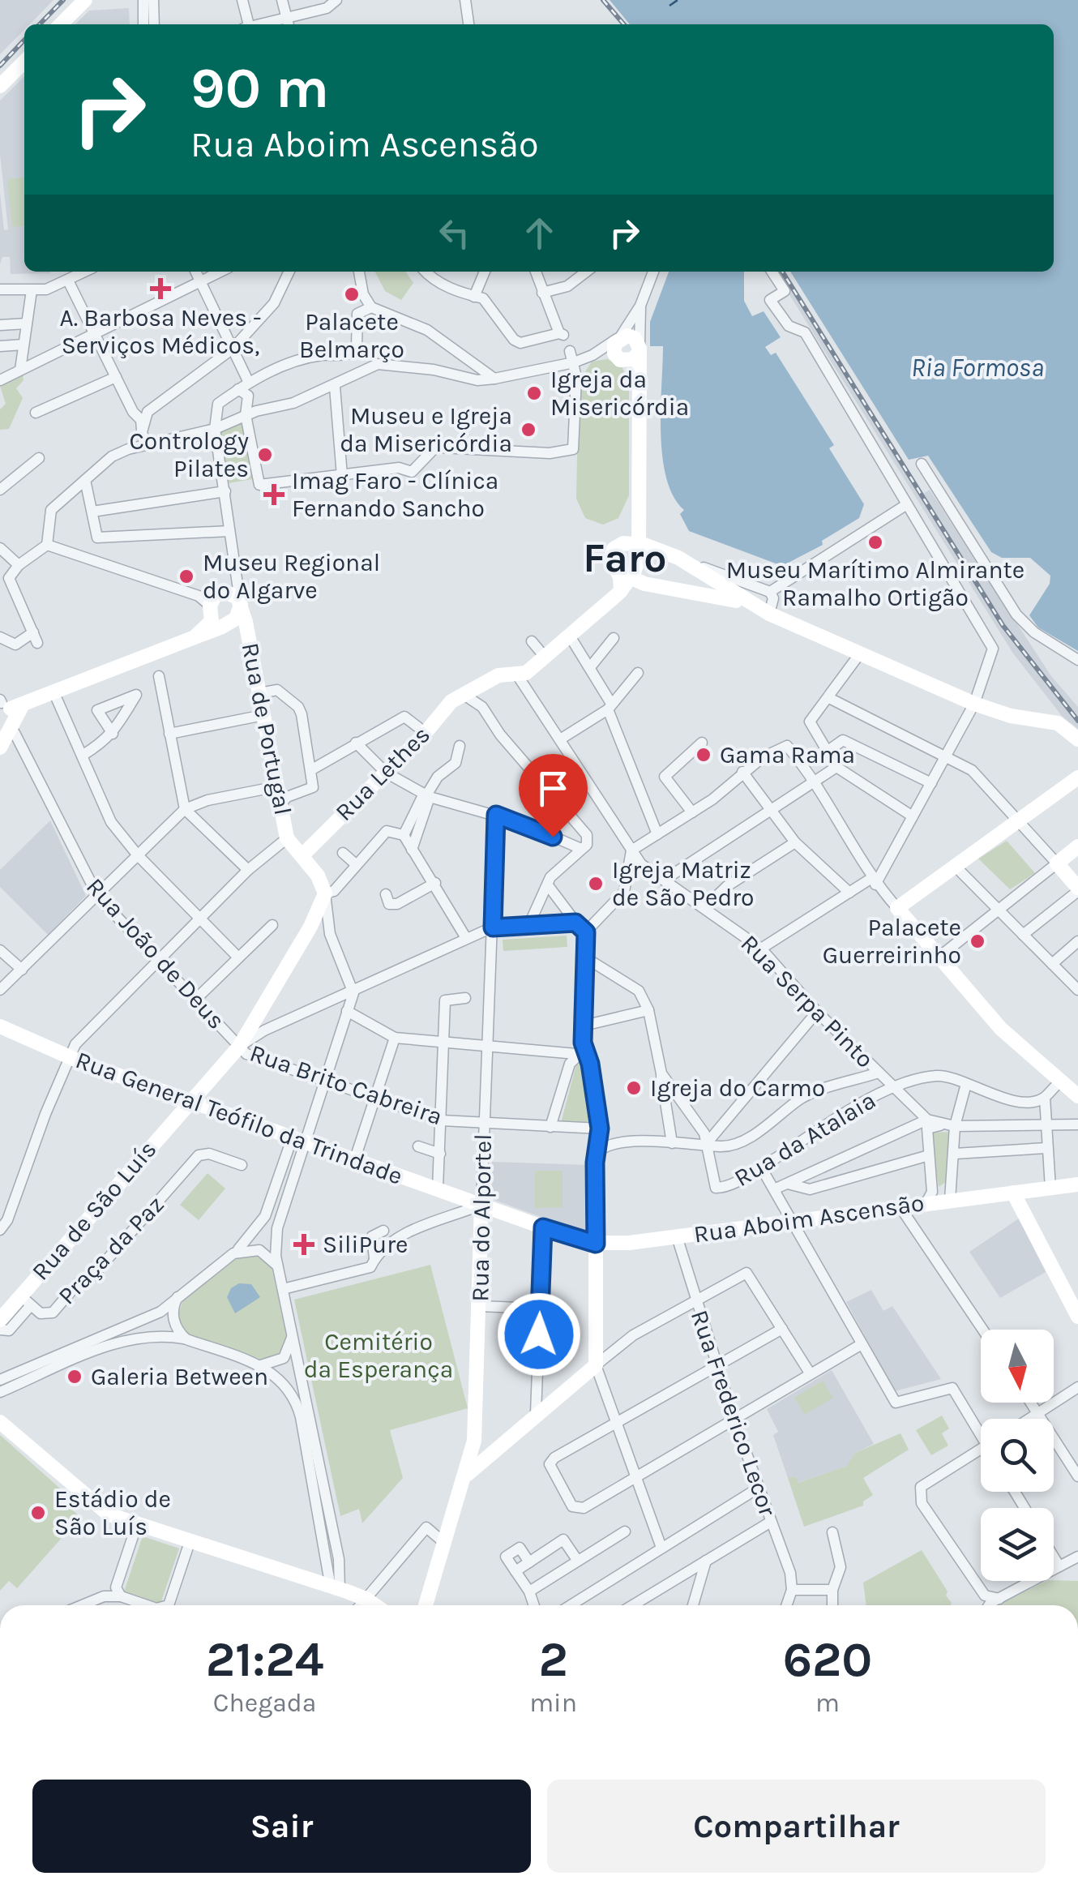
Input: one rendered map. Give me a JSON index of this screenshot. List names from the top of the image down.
{
  "streets": {
    "street": [
      "Rua de Portugal",
      "Rua Lethes",
      "Rua João de Deus",
      "Rua Serpa Pinto",
      "Rua Brito Cabreira",
      "Rua General Teófilo da Trindade",
      "Rua da Atalaia",
      "Rua de São Luís",
      "Rua do Alportel",
      "Rua Aboim Ascensão",
      "Praça da Paz",
      "Rua Frederico Lecor"
    ]
  },
  "crossings": [
    ["Rua Lethes", "Rua Serpa Pinto"],
    ["Rua João de Deus", "Rua Brito Cabreira"],
    ["Rua João de Deus", "Rua de São Luís"],
    ["Rua Serpa Pinto", "Rua da Atalaia"],
    ["Rua Brito Cabreira", "Rua de São Luís"],
    ["Rua Brito Cabreira", "Rua do Alportel"],
    ["Rua General Teófilo da Trindade", "Rua de São Luís"],
    ["Rua General Teófilo da Trindade", "Rua do Alportel"],
    ["Rua General Teófilo da Trindade", "Rua Aboim Ascensão"],
    ["Rua de São Luís", "Praça da Paz"],
    ["Rua Aboim Ascensão", "Rua Frederico Lecor"]
  ],
  "districts": ["Faro"],
  "water": ["Ria Formosa"],
  "parks": ["Cemitério da Esperança"],
  "places": {
    "health": ["A. Barbosa Neves - Serviços Médicos,", "Imag Faro - Clínica Fernando Sancho", "SiliPure"],
    "other": [
      "Palacete Belmarço",
      "Igreja da Misericórdia",
      "Museu e Igreja da Misericórdia",
      "Contrology Pilates",
      "Museu Marítimo Almirante Ramalho Ortigão",
      "Museu Regional do Algarve",
      "Gama Rama",
      "Igreja Matriz de São Pedro",
      "Palacete Guerreirinho",
      "Igreja do Carmo",
      "Galeria Between",
      "Estádio de São Luís"
    ]
  },
  "north": "bottom",
  "page": {
    "turn": ["90 m", "Rua Aboim Ascensão"],
    "eta": [
      "21:24",
      "Chegada",
      "2",
      "min",
      "620",
      "m"
    ],
    "buttons": ["Sair", "Compartilhar"]
  }
}
